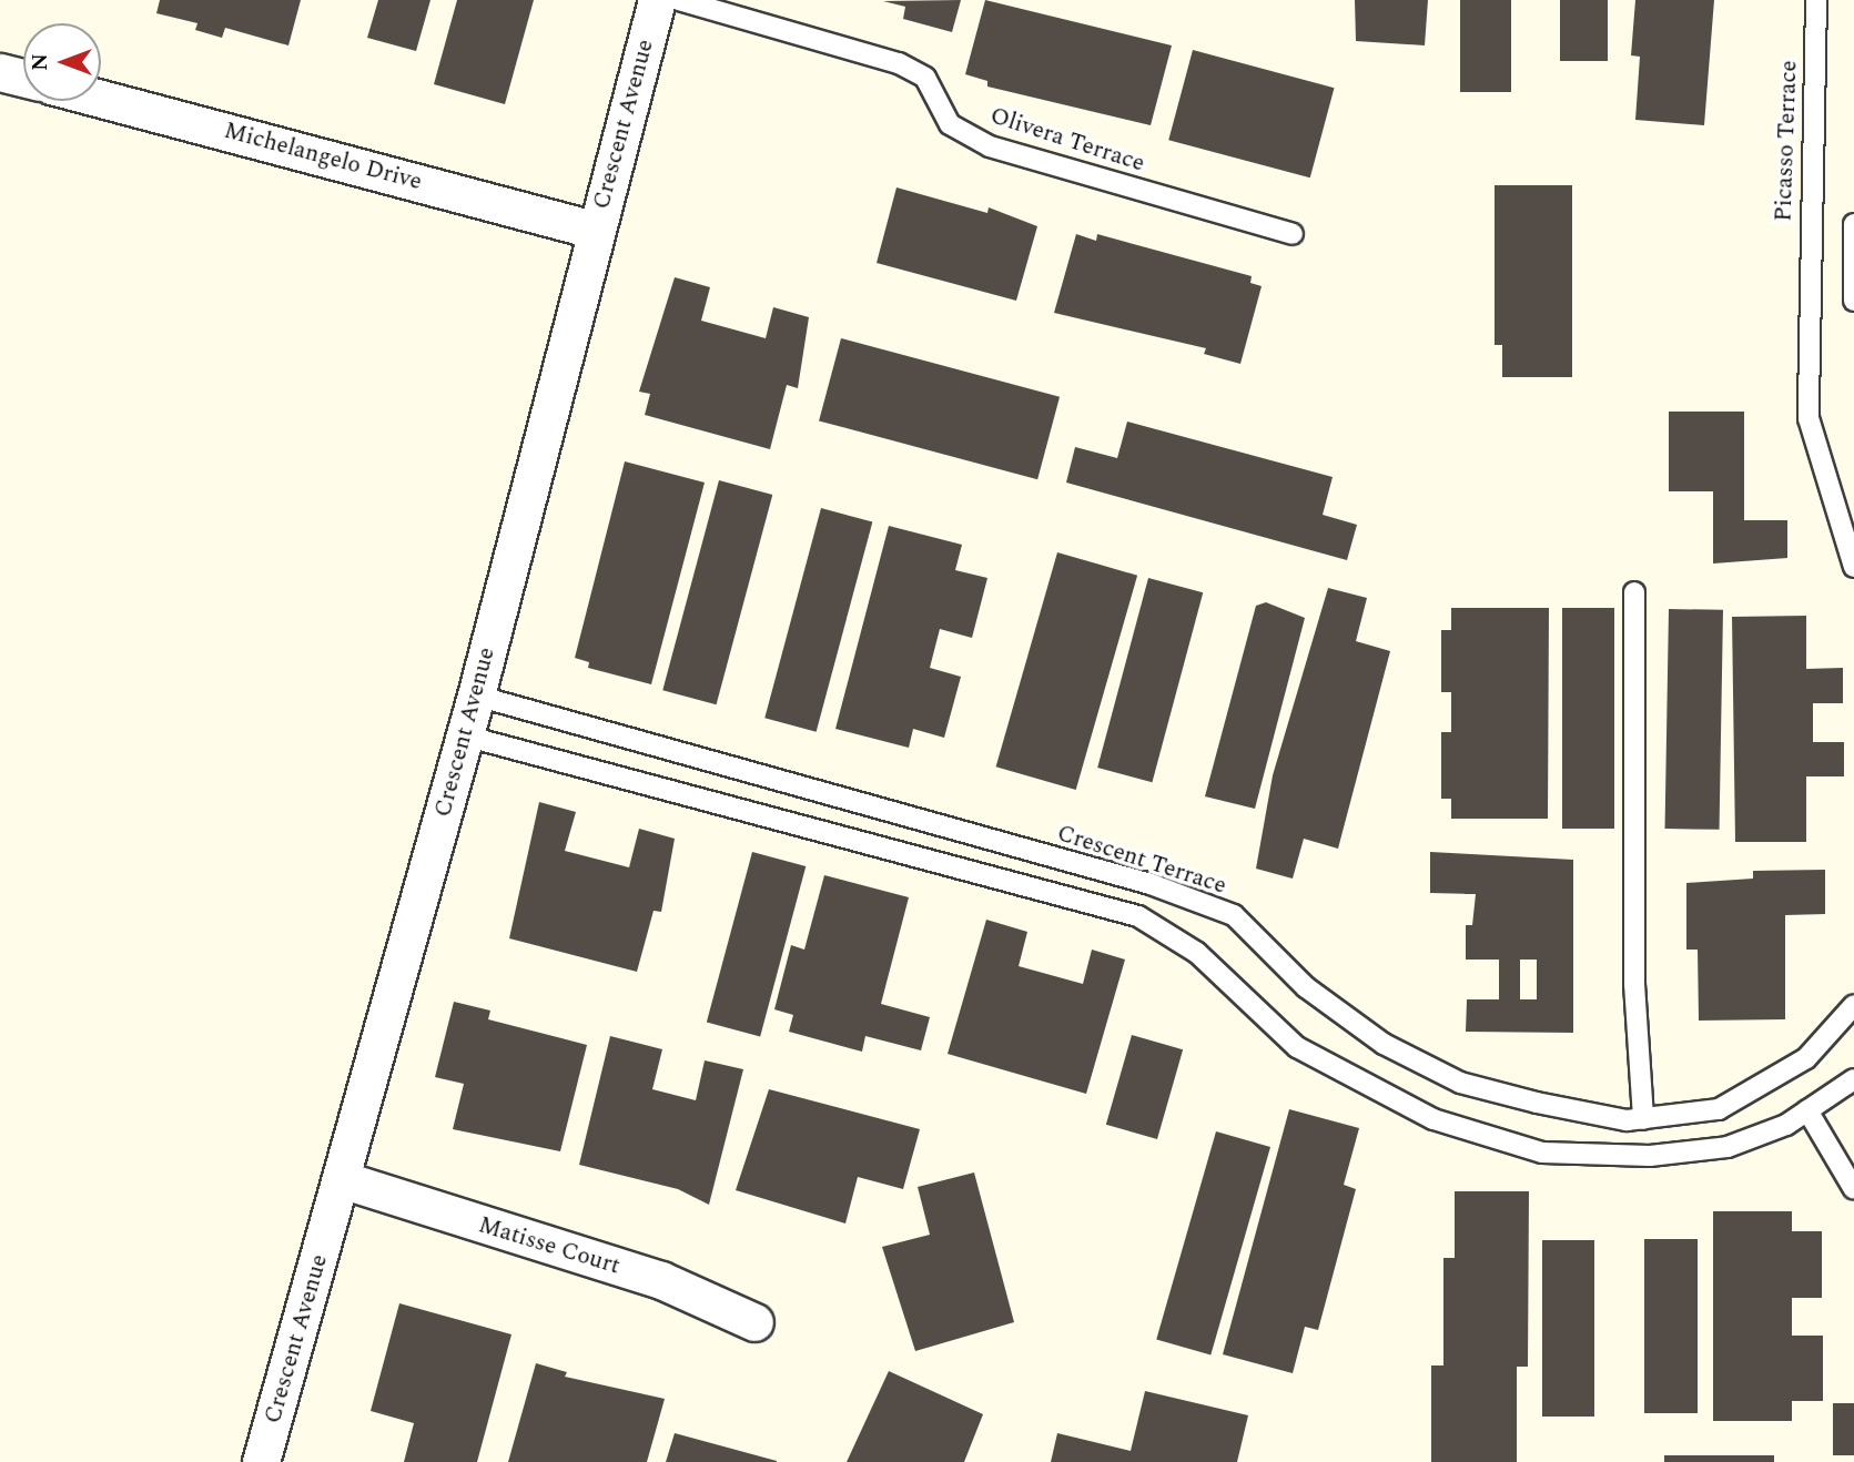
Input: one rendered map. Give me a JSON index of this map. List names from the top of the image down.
{
  "streets": {
    "street": ["Crescent Avenue", "Michelangelo Drive", "Matisse Court"],
    "lane": ["Olivera Terrace", "Picasso Terrace", "Crescent Terrace"]
  },
  "crossings": [
    ["Crescent Avenue", "Michelangelo Drive"],
    ["Crescent Avenue", "Crescent Terrace"],
    ["Crescent Avenue", "Matisse Court"]
  ],
  "north": "left"
}
